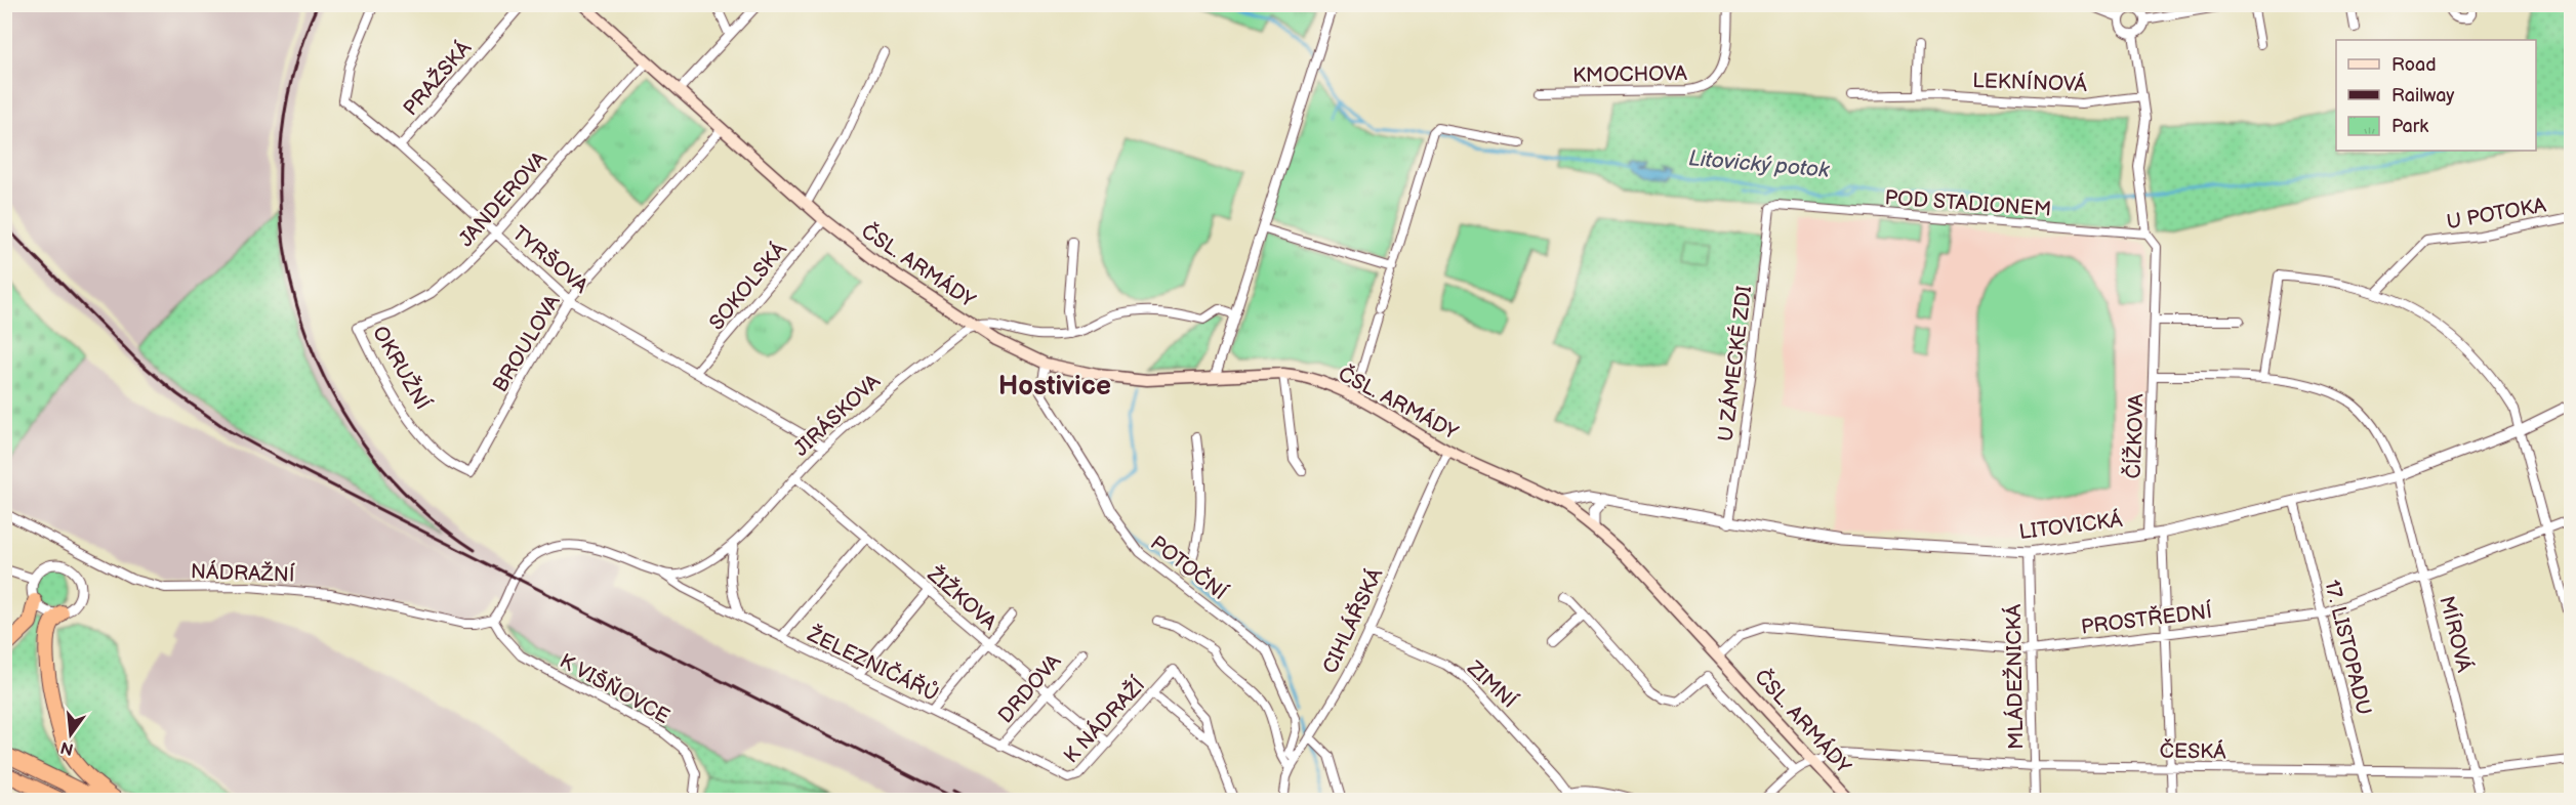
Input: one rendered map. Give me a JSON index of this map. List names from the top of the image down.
{
  "streets": {
    "main road": ["ČSL. ARMÁDY"],
    "street": [
      "KMOCHOVA",
      "PRAŽSKÁ",
      "LEKNÍNOVÁ",
      "JANDEROVA",
      "POD STADIONEM",
      "U POTOKA",
      "TYRŠOVA",
      "SOKOLSKÁ",
      "BROULOVA",
      "U ZÁMECKÉ ZDI",
      "OKRUŽNÍ",
      "JIRÁSKOVA",
      "ČÍŽKOVA",
      "LITOVICKÁ",
      "POTOČNÍ",
      "NÁDRAŽNÍ",
      "ŽIŽKOVA",
      "PROSTŘEDNÍ",
      "CIHLÁŘSKÁ",
      "MÍROVÁ",
      "17. LISTOPADU",
      "ŽELEZNIČÁŘŮ",
      "MLÁDEŽNICKÁ",
      "ZIMNÍ",
      "K VIŠŇOVCE",
      "DRDOVA",
      "K NÁDRAŽÍ",
      "ČESKÁ"
    ]
  },
  "crossings": [
    ["PRAŽSKÁ", "TYRŠOVA"],
    ["JANDEROVA", "TYRŠOVA"],
    ["JANDEROVA", "ČSL. ARMÁDY"],
    ["JANDEROVA", "OKRUŽNÍ"],
    ["POD STADIONEM", "U ZÁMECKÉ ZDI"],
    ["POD STADIONEM", "ČÍŽKOVA"],
    ["TYRŠOVA", "SOKOLSKÁ"],
    ["TYRŠOVA", "BROULOVA"],
    ["TYRŠOVA", "JIRÁSKOVA"],
    ["ČSL. ARMÁDY", "SOKOLSKÁ"],
    ["ČSL. ARMÁDY", "BROULOVA"],
    ["ČSL. ARMÁDY", "JIRÁSKOVA"],
    ["ČSL. ARMÁDY", "LITOVICKÁ"],
    ["ČSL. ARMÁDY", "POTOČNÍ"],
    ["ČSL. ARMÁDY", "PROSTŘEDNÍ"],
    ["ČSL. ARMÁDY", "CIHLÁŘSKÁ"],
    ["ČSL. ARMÁDY", "ČESKÁ"],
    ["BROULOVA", "OKRUŽNÍ"],
    ["U ZÁMECKÉ ZDI", "LITOVICKÁ"],
    ["JIRÁSKOVA", "NÁDRAŽNÍ"],
    ["JIRÁSKOVA", "ŽIŽKOVA"],
    ["JIRÁSKOVA", "ŽELEZNIČÁŘŮ"],
    ["JIRÁSKOVA", "K VIŠŇOVCE"],
    ["ČÍŽKOVA", "LITOVICKÁ"],
    ["ČÍŽKOVA", "MÍROVÁ"],
    ["LITOVICKÁ", "MÍROVÁ"],
    ["LITOVICKÁ", "17. LISTOPADU"],
    ["LITOVICKÁ", "MLÁDEŽNICKÁ"],
    ["POTOČNÍ", "CIHLÁŘSKÁ"],
    ["NÁDRAŽNÍ", "K VIŠŇOVCE"],
    ["ŽIŽKOVA", "DRDOVA"],
    ["ŽIŽKOVA", "K NÁDRAŽÍ"],
    ["PROSTŘEDNÍ", "MÍROVÁ"],
    ["PROSTŘEDNÍ", "17. LISTOPADU"],
    ["PROSTŘEDNÍ", "MLÁDEŽNICKÁ"],
    ["CIHLÁŘSKÁ", "ZIMNÍ"],
    ["MÍROVÁ", "ČESKÁ"],
    ["17. LISTOPADU", "ČESKÁ"],
    ["ŽELEZNIČÁŘŮ", "DRDOVA"],
    ["ŽELEZNIČÁŘŮ", "K NÁDRAŽÍ"],
    ["MLÁDEŽNICKÁ", "ČESKÁ"]
  ],
  "districts": ["Hostivice"],
  "water": ["Litovický potok"],
  "legend": ["Road", "Railway", "Park"],
  "north": "bottom"
}
